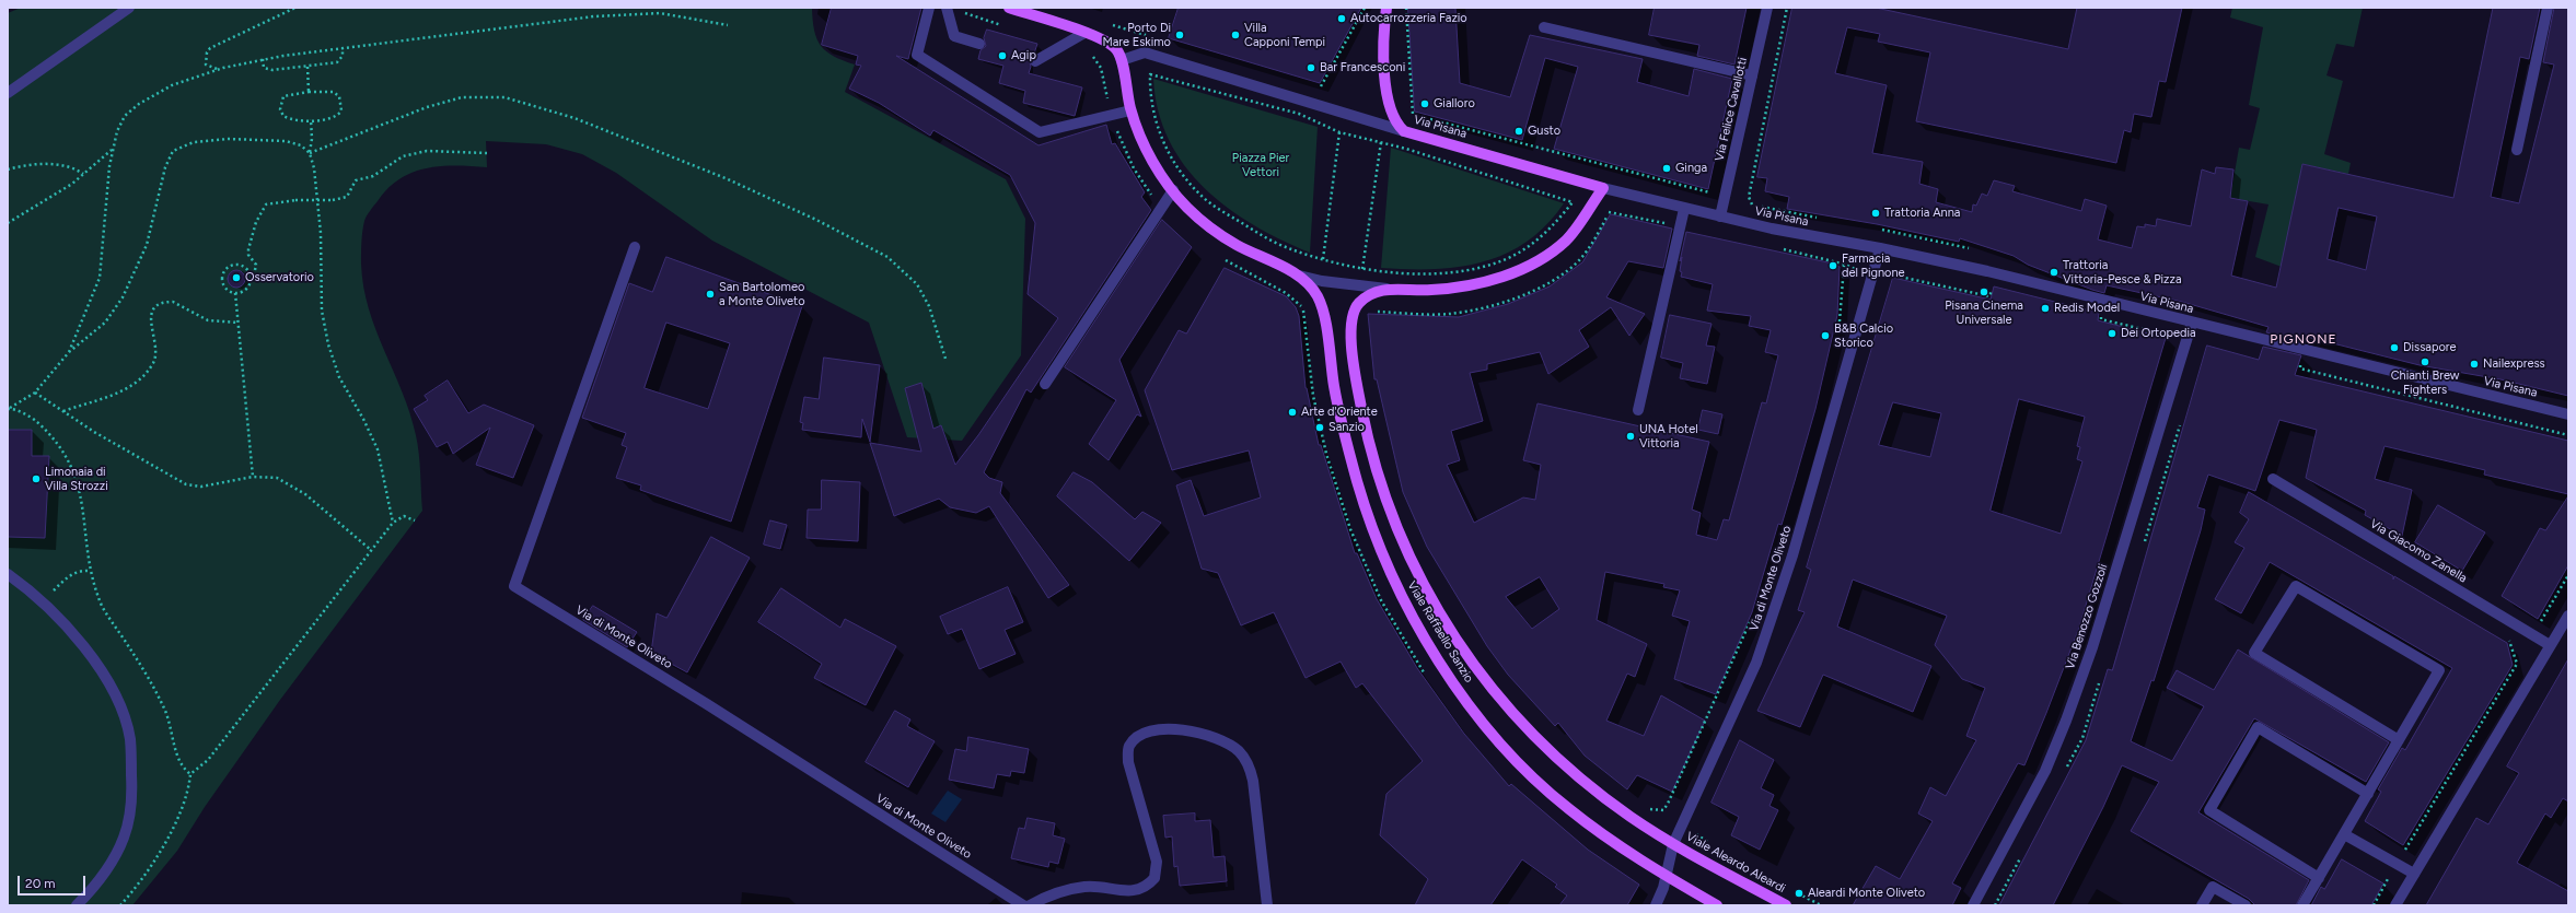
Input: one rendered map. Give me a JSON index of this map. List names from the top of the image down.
{
  "streets": {
    "main road": ["Via Pisana", "Viale Raffaello Sanzio", "Viale Aleardo Aleardi"],
    "street": [
      "Via Felice Cavallotti",
      "Via Giacomo Zanella",
      "Via di Monte Oliveto",
      "Via Benozzo Gozzoli"
    ]
  },
  "crossings": [
    ["Via Felice Cavallotti", "Via Pisana"],
    ["Via Pisana", "Via di Monte Oliveto"],
    ["Via Pisana", "Via Benozzo Gozzoli"],
    ["Via di Monte Oliveto", "Viale Raffaello Sanzio"],
    ["Via di Monte Oliveto", "Viale Aleardo Aleardi"],
    ["Viale Raffaello Sanzio", "Viale Aleardo Aleardi"]
  ],
  "districts": ["PIGNONE"],
  "parks": ["Piazza Pier Vettori"],
  "places": [
    "Autocarrozzeria Fazio",
    "Porto Di Mare Eskimo",
    "Villa Capponi Tempi",
    "Agip",
    "Bar Francesconi",
    "Gialloro",
    "Gusto",
    "Ginga",
    "Trattoria Anna",
    "Farmacia del Pignone",
    "Trattoria Vittoria-Pesce & Pizza",
    "Osservatorio",
    "Pisana Cinema Universale",
    "San Bartolomeo a Monte Oliveto",
    "Redis Model",
    "Dei Ortopedia",
    "B&B Calcio Storico",
    "Dissapore",
    "Chianti Brew Fighters",
    "Nailexpress",
    "Arte d'Oriente",
    "Sanzio",
    "UNA Hotel Vittoria",
    "Limonaia di Villa Strozzi",
    "Aleardi Monte Oliveto"
  ],
  "scale_bar": "20 m"
}
